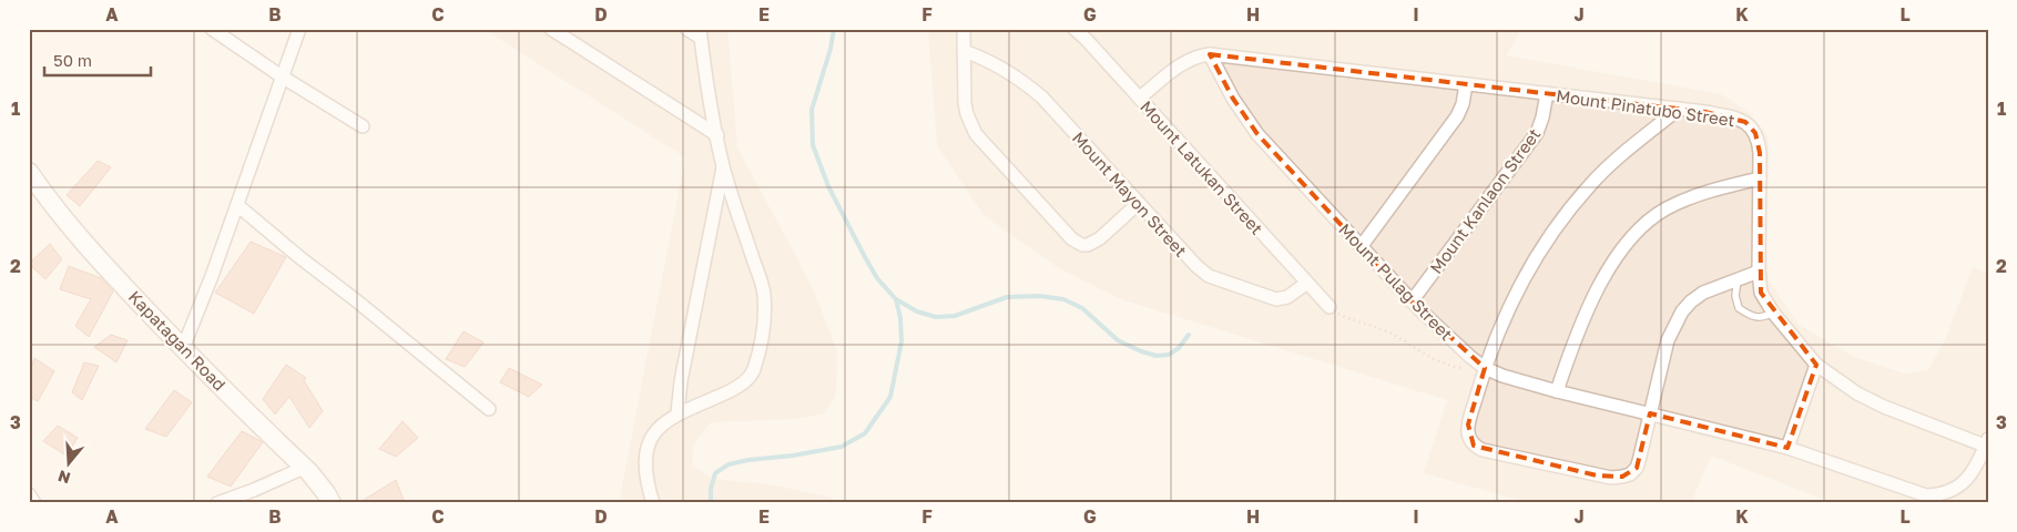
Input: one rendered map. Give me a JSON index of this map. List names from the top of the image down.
{
  "streets": {
    "main road": ["Kapatagan Road"],
    "street": [
      "Mount Pinatubo Street",
      "Mount Latukan Street",
      "Mount Mayon Street",
      "Mount Kanlaon Street",
      "Mount Pulag Street"
    ]
  },
  "crossings": [
    ["Mount Pinatubo Street", "Mount Latukan Street"],
    ["Mount Pinatubo Street", "Mount Kanlaon Street"],
    ["Mount Pinatubo Street", "Mount Pulag Street"],
    ["Mount Latukan Street", "Mount Mayon Street"],
    ["Mount Kanlaon Street", "Mount Pulag Street"]
  ],
  "scale_bar": "50 m",
  "north": "bottom",
  "grid": {
    "columns": [
      "A",
      "B",
      "C",
      "D",
      "E",
      "F",
      "G",
      "H",
      "I",
      "J",
      "K",
      "L"
    ],
    "rows": ["1", "2", "3"]
  }
}
